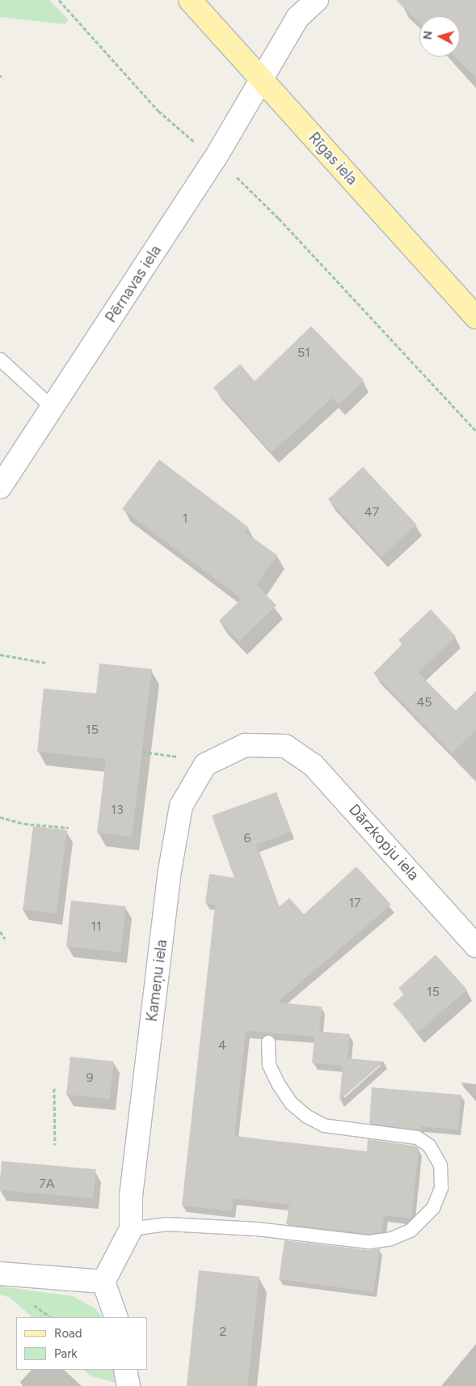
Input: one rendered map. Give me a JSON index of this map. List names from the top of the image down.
{
  "streets": {
    "main road": ["Rīgas iela"],
    "street": ["Pērnavas iela", "Dārzkopju iela", "Kameņu iela"]
  },
  "crossings": [
    ["Rīgas iela", "Pērnavas iela"],
    ["Dārzkopju iela", "Kameņu iela"]
  ],
  "house_numbers": [
    "51",
    "47",
    "1",
    "45",
    "15",
    "13",
    "6",
    "17",
    "11",
    "15",
    "4",
    "9",
    "7A",
    "2"
  ],
  "legend": ["Road", "Park"],
  "north": "left"
}
